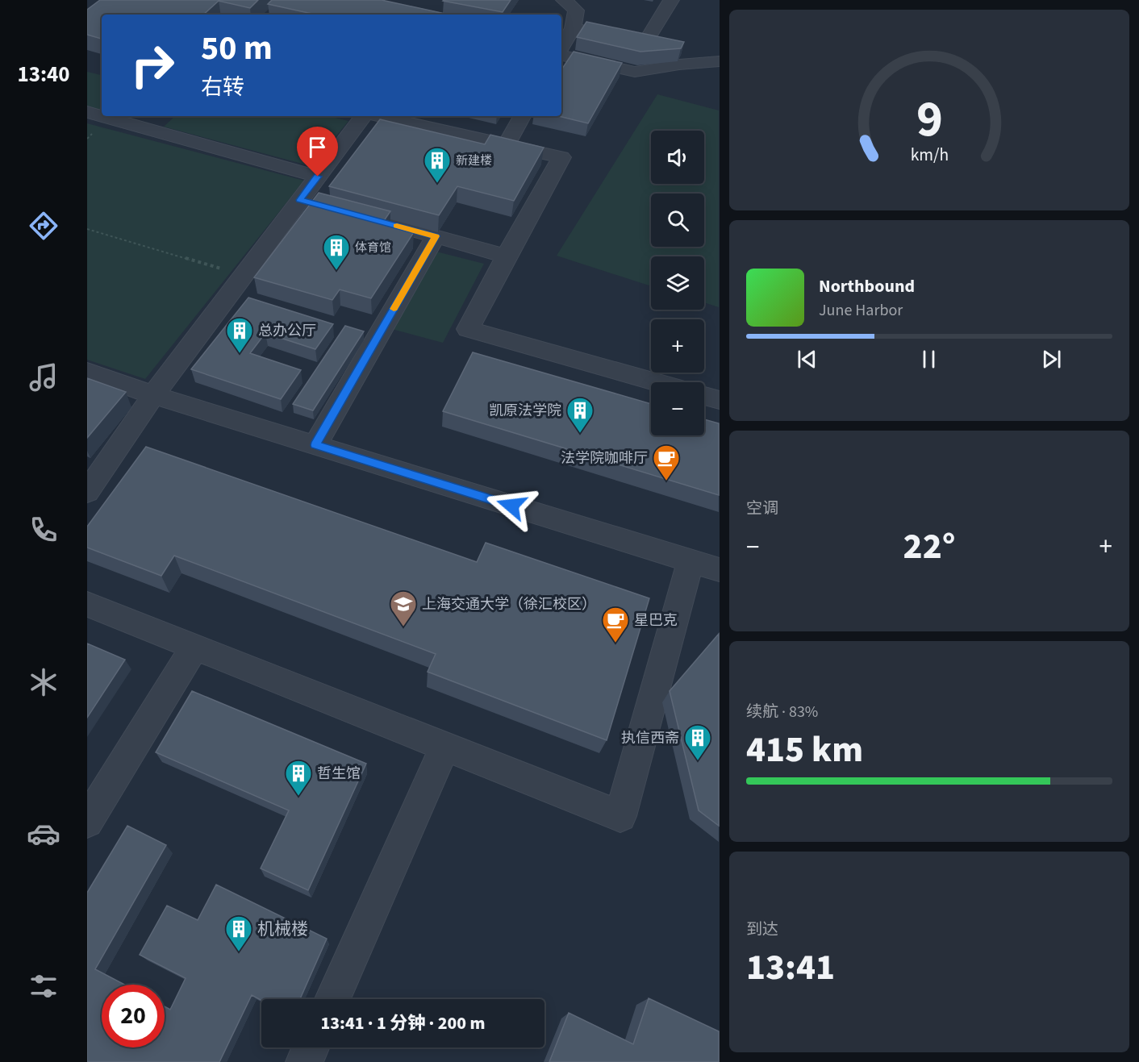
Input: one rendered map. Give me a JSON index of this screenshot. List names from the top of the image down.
{
  "places": {
    "building": [
      "新建楼",
      "体育馆",
      "总办公厅",
      "凯原法学院",
      "执信西斋",
      "哲生馆",
      "机械楼"
    ],
    "cafe": ["法学院咖啡厅", "星巴克"],
    "school or university": ["上海交通大学（徐汇校区）"]
  },
  "page": {
    "tabs": "13:40",
    "turn": ["50 m", "右转"],
    "map_buttons": ["+", "−"],
    "song": ["Northbound", "June Harbor"],
    "tile": [
      "空调",
      ["续航 · 83%", "415 km"],
      ["到达", "13:41"]
    ],
    "heat": ["−", "22°", "+"],
    "limit": "20",
    "trip": "13:41 · 1 分钟 · 200 m",
    "gauge": ["9", "km/h"]
  }
}
